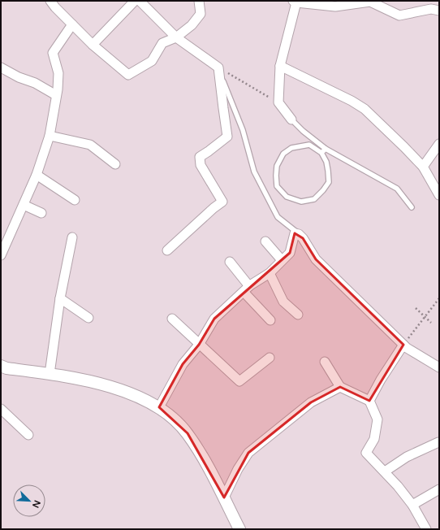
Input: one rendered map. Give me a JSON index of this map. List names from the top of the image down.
{
  "north": "bottom right"
}
